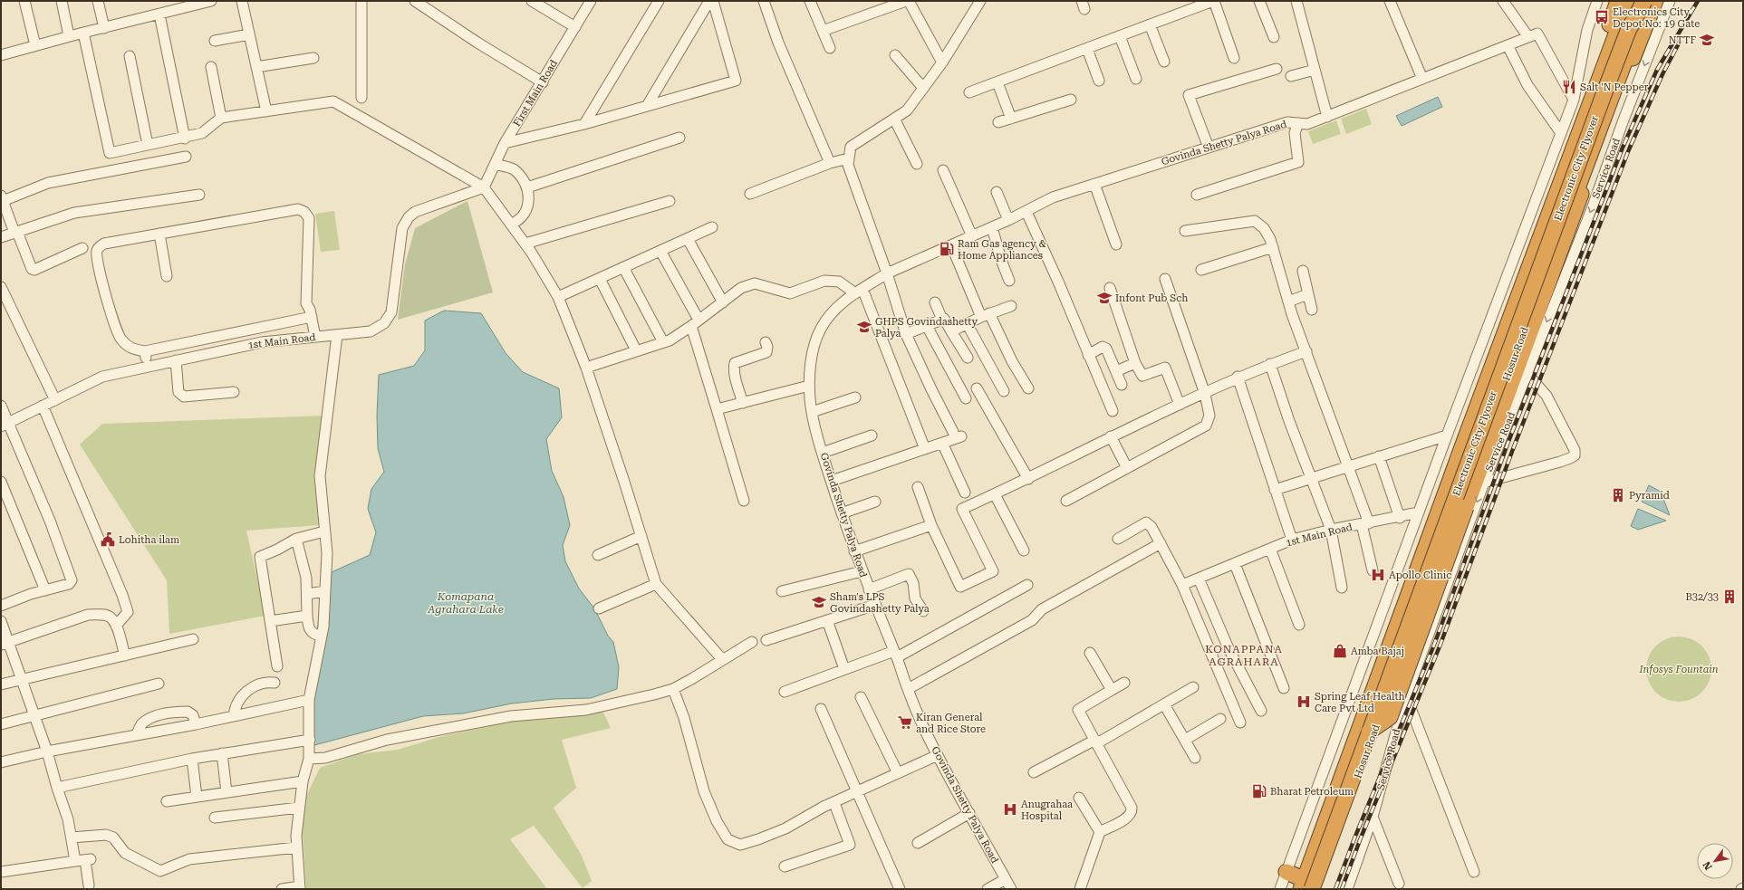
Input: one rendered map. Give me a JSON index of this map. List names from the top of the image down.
{
  "streets": {
    "highway": ["Electronic City Flyover", "Hosur Road"],
    "street": [
      "First Main Road",
      "Govinda Shetty Palya Road",
      "Service Road",
      "1st Main Road"
    ]
  },
  "crossings": [
    ["First Main Road", "1st Main Road"],
    ["Electronic City Flyover", "Hosur Road"]
  ],
  "districts": ["KONAPPANA AGRAHARA"],
  "water": ["Komapana Agrahara Lake"],
  "parks": ["Infosys Fountain"],
  "places": {
    "bus stop": ["Electronics City Depot No: 19 Gate"],
    "school or university": [
      "NTTF",
      "Infont Pub Sch",
      "GHPS Govindashetty Palya",
      "Sham's LPS Govindashetty Palya"
    ],
    "restaurant": ["Salt 'N Pepper"],
    "fuel station": ["Ram Gas agency & Home Appliances", "Bharat Petroleum"],
    "building": ["Pyramid", "B32/33"],
    "public building": ["Lohitha ilam"],
    "hospital": ["Apollo Clinic", "Spring Leaf Health Care Pvt Ltd", "Anugrahaa Hospital"],
    "shop": ["Amba Bajaj"],
    "supermarket": ["Kiran General and Rice Store"]
  },
  "north": "bottom left"
}
